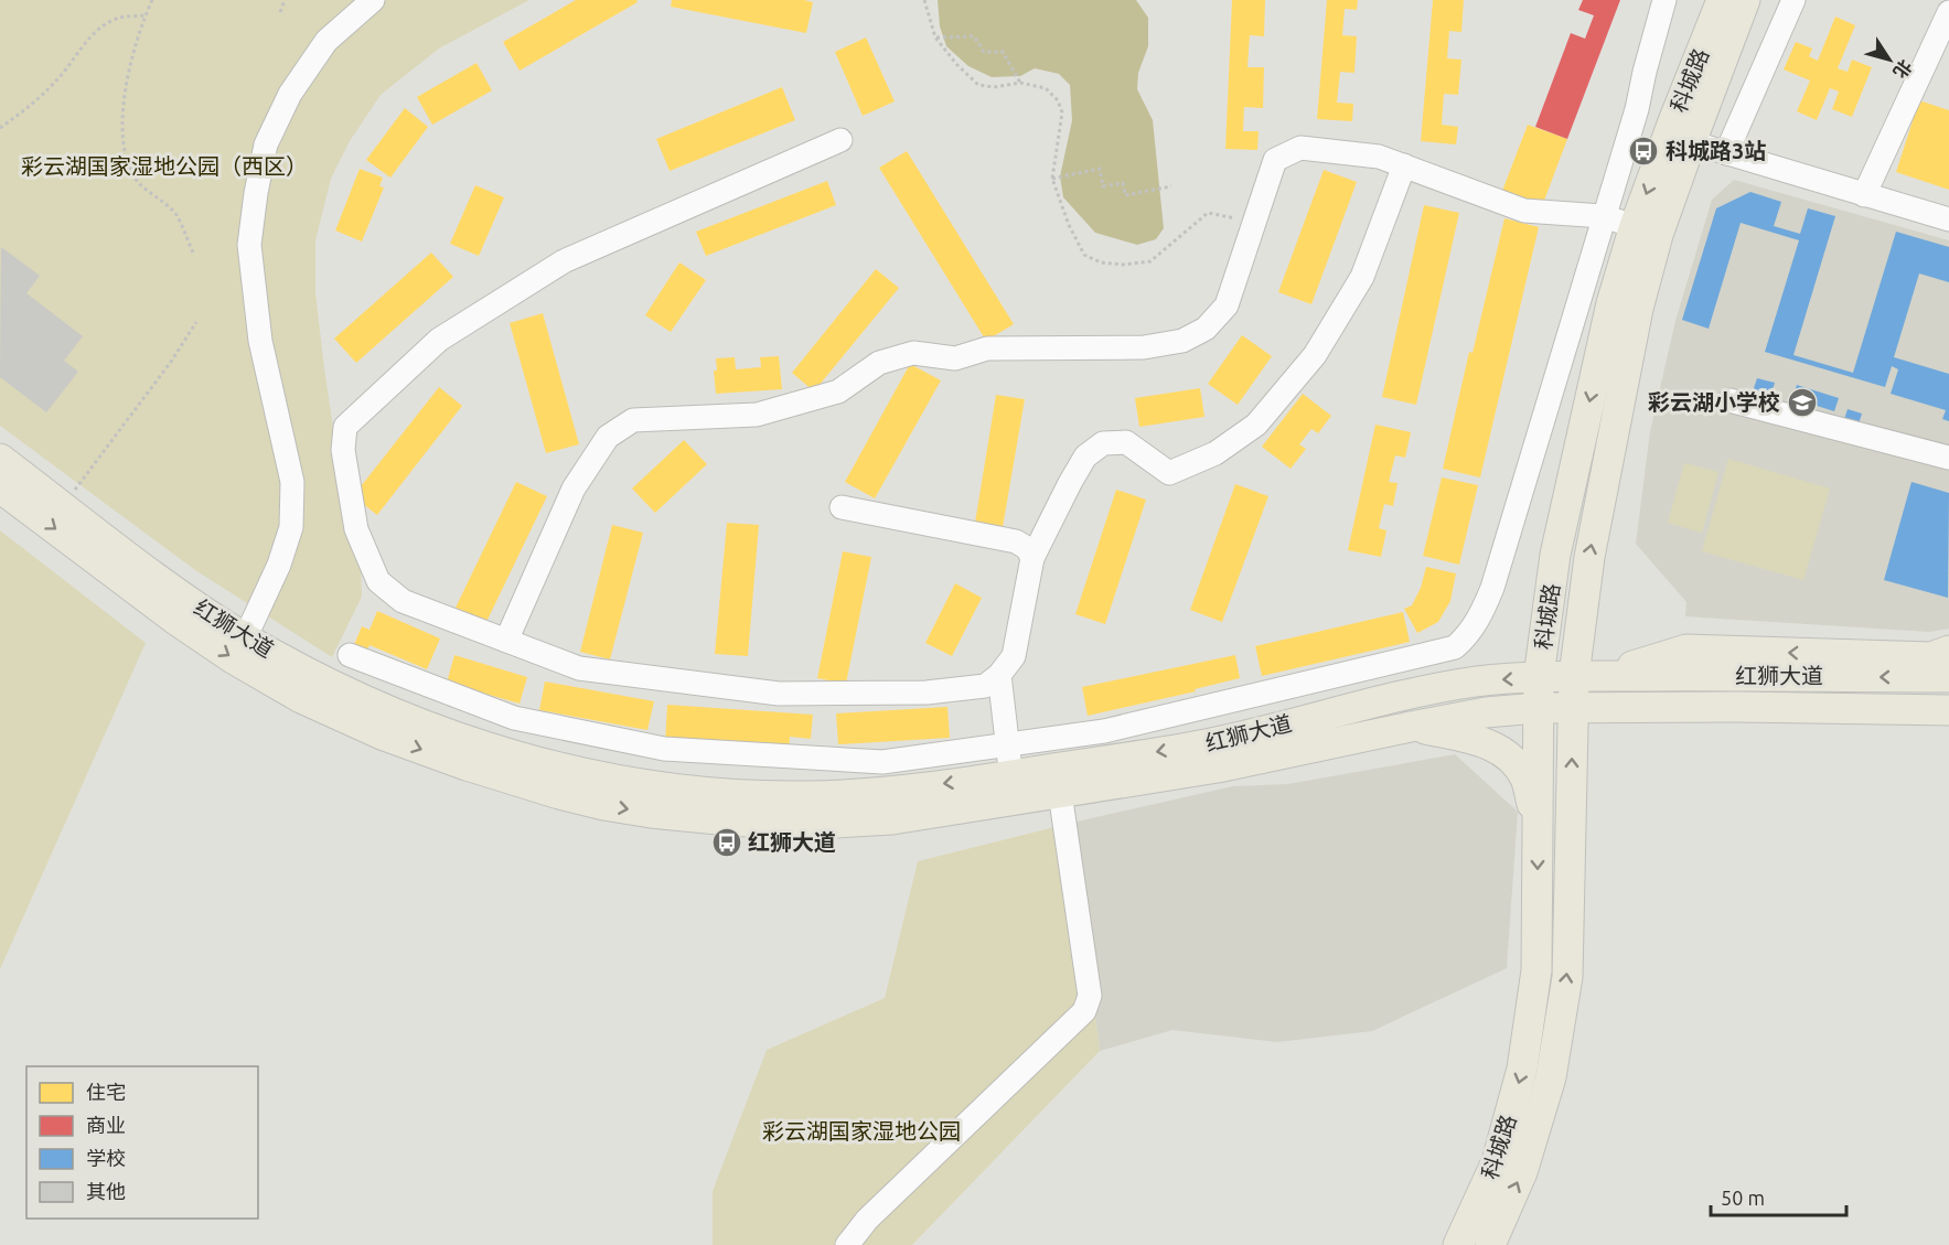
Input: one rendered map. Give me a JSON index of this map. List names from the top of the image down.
{
  "streets": {
    "main road": ["科城路", "红狮大道"]
  },
  "crossings": [
    ["科城路", "红狮大道"]
  ],
  "parks": ["彩云湖国家湿地公园（西区）", "彩云湖国家湿地公园"],
  "places": {
    "bus stop": ["科城路3站", "红狮大道"],
    "school or university": ["彩云湖小学校"]
  },
  "legend": [
    "住宅",
    "商业",
    "学校",
    "其他"
  ],
  "scale_bar": "50 m",
  "north": "bottom right"
}
